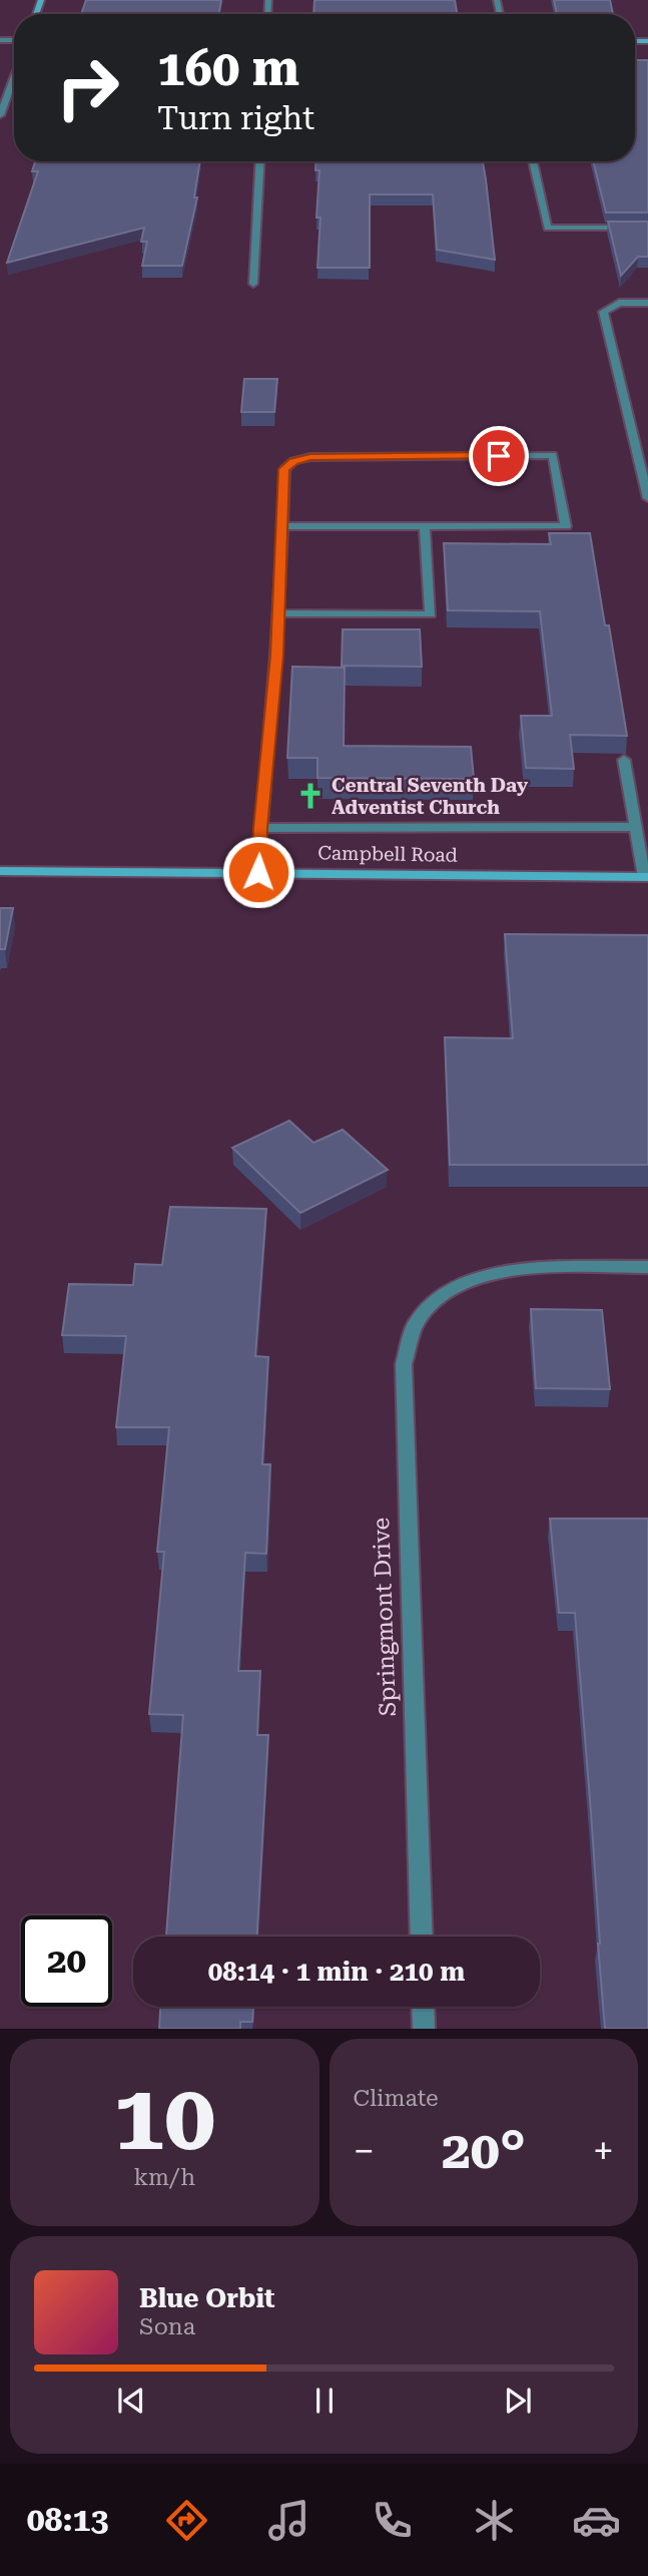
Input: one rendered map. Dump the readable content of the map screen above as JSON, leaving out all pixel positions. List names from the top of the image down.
{
  "streets": {
    "street": ["Campbell Road", "Springmont Drive"]
  },
  "places": {
    "church": ["Central Seventh Day Adventist Church"]
  },
  "page": {
    "turn": ["160 m", "Turn right"],
    "limit": "20",
    "trip": "08:14 · 1 min · 210 m",
    "tile": [
      ["10", "km/h"],
      "Climate"
    ],
    "heat": ["−", "20°", "+"],
    "song": ["Blue Orbit", "Sona"],
    "tabs": "08:13"
  }
}
